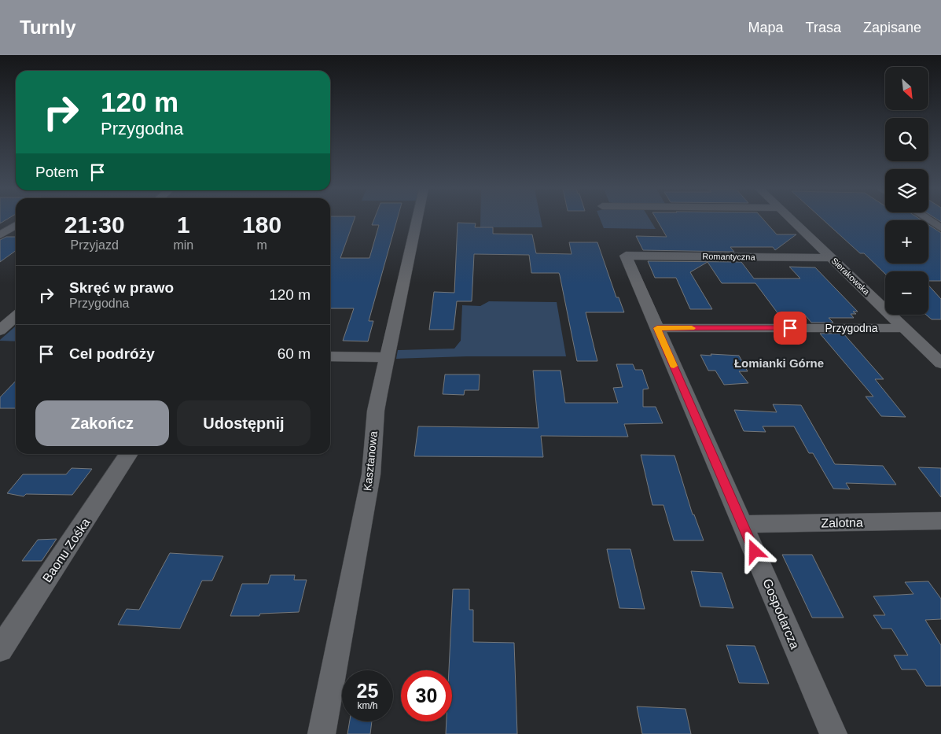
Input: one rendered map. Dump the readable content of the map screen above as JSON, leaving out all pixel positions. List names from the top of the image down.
{
  "streets": {
    "street": [
      "Romantyczna",
      "Sierakowska",
      "Przygodna",
      "Kasztanowa",
      "Zalotna",
      "Baonu Zośka",
      "Gospodarcza"
    ]
  },
  "crossings": [
    ["Romantyczna", "Sierakowska"],
    ["Romantyczna", "Gospodarcza"],
    ["Sierakowska", "Przygodna"],
    ["Przygodna", "Gospodarcza"],
    ["Zalotna", "Gospodarcza"]
  ],
  "districts": ["Łomianki Górne"],
  "north": "bottom right",
  "page": {
    "header": "Turnly",
    "nav": ["Mapa", "Trasa", "Zapisane"],
    "map_buttons": ["+", "−"],
    "turn": ["120 m", "Przygodna"],
    "then": "Potem",
    "eta": [
      "21:30",
      "Przyjazd",
      "1",
      "min",
      "180",
      "m"
    ],
    "list": [
      {
        "name": "Skręć w prawo",
        "note": "Przygodna",
        "value": "120 m"
      },
      {
        "name": "Cel podróży",
        "value": "60 m"
      }
    ],
    "buttons": ["Zakończ", "Udostępnij"],
    "speed": "25 km/h",
    "limit": "30"
  }
}
